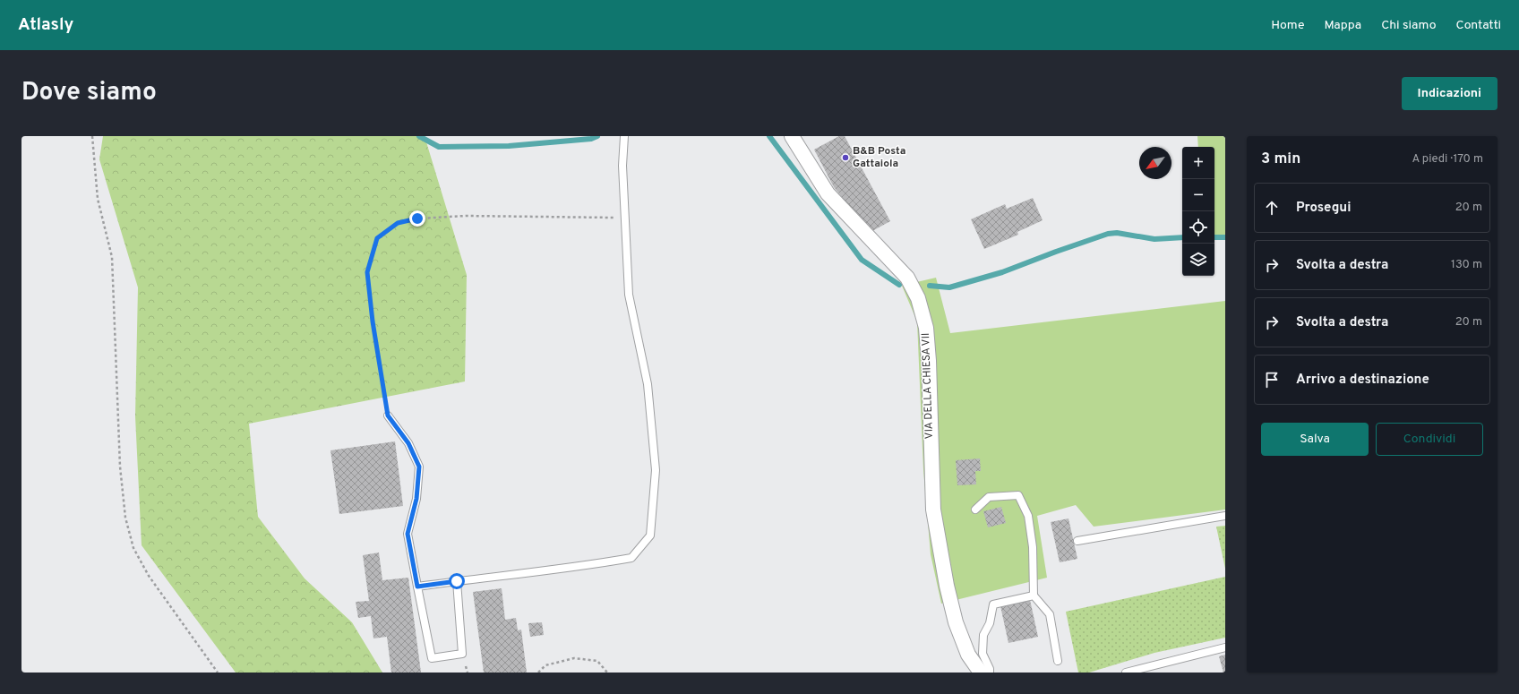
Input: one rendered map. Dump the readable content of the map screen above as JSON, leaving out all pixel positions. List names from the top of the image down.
{
  "streets": {
    "street": ["VIA DELLA CHIESA VII"]
  },
  "places": ["B&B Posta Gattaiola"],
  "north": "bottom left",
  "page": {
    "header": "Atlasly",
    "nav": [
      "Home",
      "Mappa",
      "Chi siamo",
      "Contatti"
    ],
    "title": "Dove siamo",
    "buttons": [
      "Indicazioni",
      ["Salva", "Condividi"]
    ],
    "heading": ["3 min", "A piedi · 170 m"],
    "map_buttons": ["+", "−"],
    "list": [
      ["Prosegui", "20 m"],
      ["Svolta a destra", "130 m"],
      ["Svolta a destra", "20 m"],
      "Arrivo a destinazione"
    ]
  }
}
